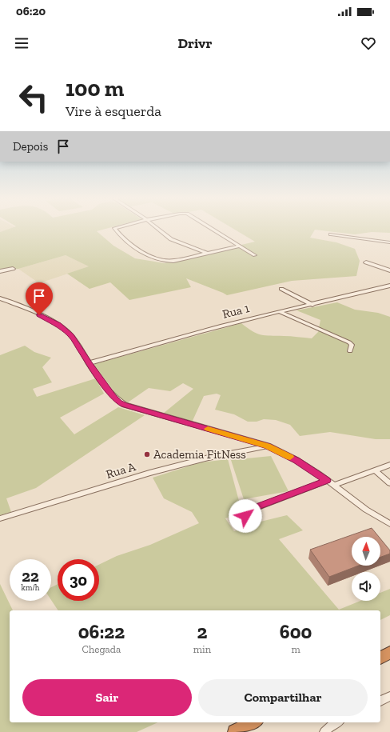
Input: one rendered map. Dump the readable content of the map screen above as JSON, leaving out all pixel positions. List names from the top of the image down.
{
  "streets": {
    "street": ["Rua 1", "Rua A"]
  },
  "places": ["Academia FitNess"],
  "north": "top",
  "page": {
    "status": "06:20",
    "header": "Drivr",
    "turn": ["100 m", "Vire à esquerda"],
    "then": "Depois",
    "speed": "22 km/h",
    "limit": "30",
    "eta": [
      "06:22",
      "Chegada",
      "2",
      "min",
      "600",
      "m"
    ],
    "buttons": ["Sair", "Compartilhar"]
  }
}
